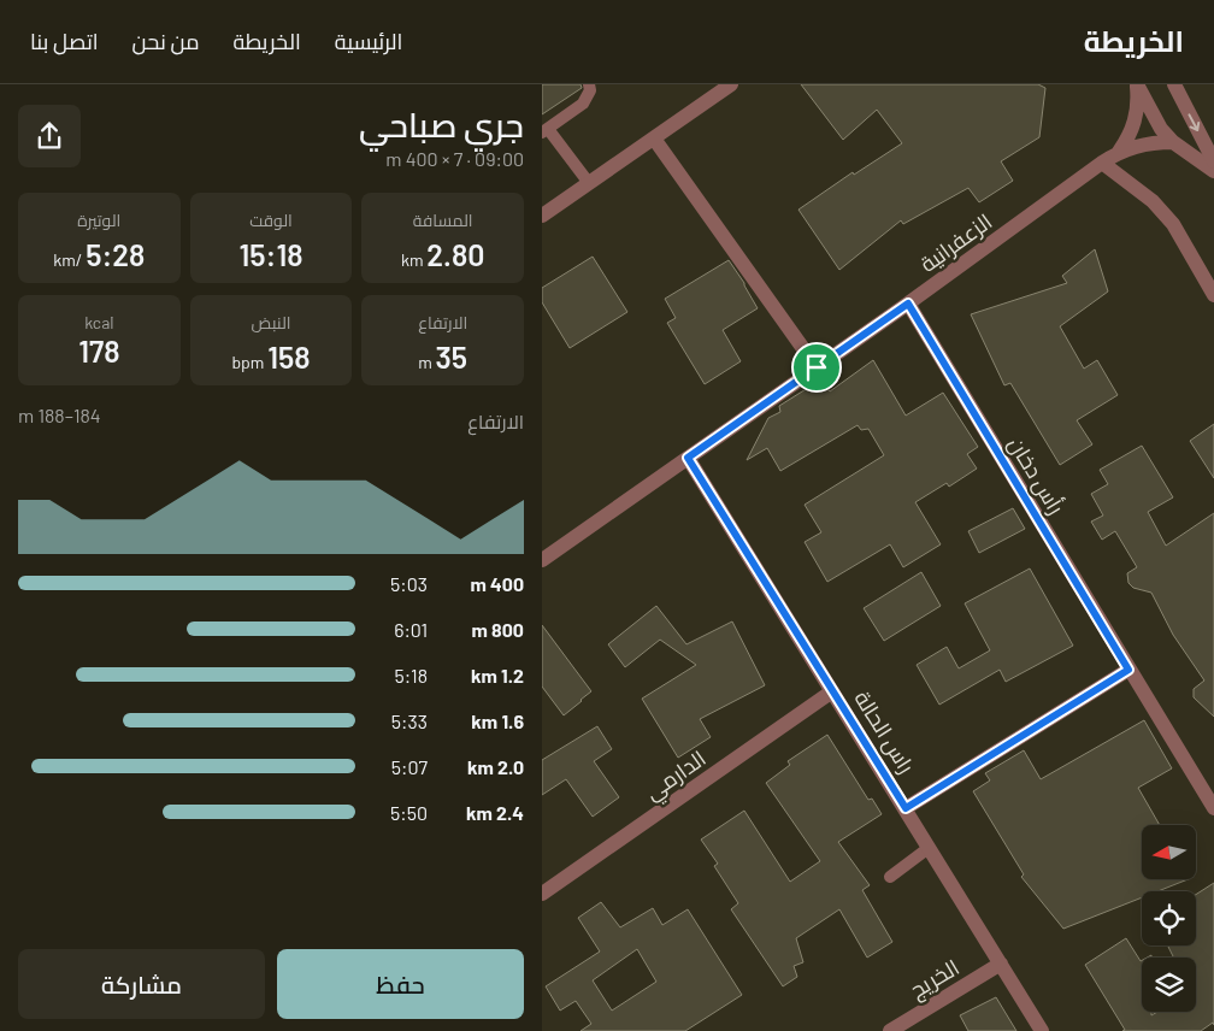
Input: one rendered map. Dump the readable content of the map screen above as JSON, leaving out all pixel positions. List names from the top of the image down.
{
  "streets": {
    "street": [
      "الزعفرانية",
      "رأس دخان",
      "راس الحالة",
      "الدارمي",
      "الخريج"
    ]
  },
  "crossings": [
    ["الزعفرانية", "رأس دخان"],
    ["الزعفرانية", "راس الحالة"],
    ["راس الحالة", "الدارمي"],
    ["راس الحالة", "الخريج"]
  ],
  "north": "left",
  "page": {
    "header": "الخريطة",
    "nav": [
      "الرئيسية",
      "الخريطة",
      "من نحن",
      "اتصل بنا"
    ],
    "heading": ["جري صباحي", "09:00 · 7 × 400 m"],
    "stats": [
      ["المسافة", "2.80 km"],
      ["الوقت", "15:18"],
      ["الوتيرة", "5:28 /km"],
      ["الارتفاع", "35 m"],
      ["النبض", "158 bpm"],
      ["kcal", "178"]
    ],
    "chart": ["الارتفاع", "184–188 m"],
    "list": [
      {
        "name": "400 m",
        "note": "5:03"
      },
      {
        "name": "800 m",
        "note": "6:01"
      },
      {
        "name": "1.2 km",
        "note": "5:18"
      },
      {
        "name": "1.6 km",
        "note": "5:33"
      },
      {
        "name": "2.0 km",
        "note": "5:07"
      },
      {
        "name": "2.4 km",
        "note": "5:50"
      }
    ],
    "buttons": ["حفظ", "مشاركة"]
  }
}
